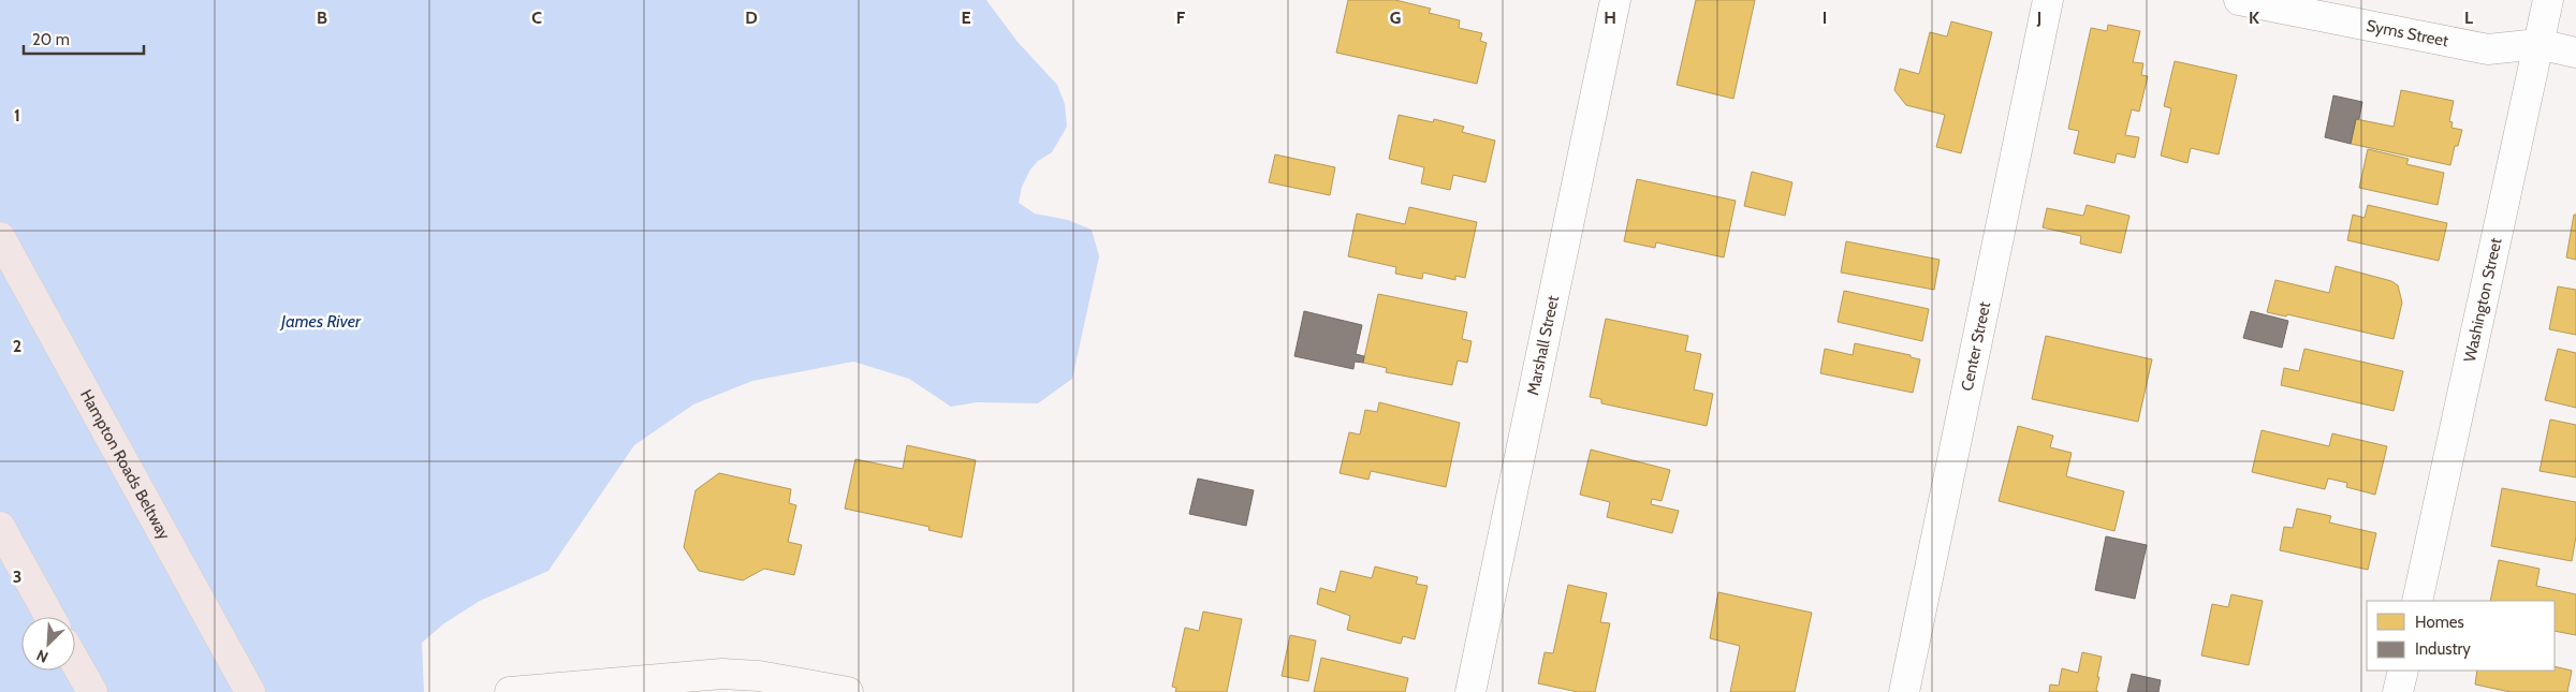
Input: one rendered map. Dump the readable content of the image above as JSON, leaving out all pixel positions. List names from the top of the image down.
{
  "streets": {
    "highway": ["Hampton Roads Beltway"],
    "street": [
      "Syms Street",
      "Washington Street",
      "Marshall Street",
      "Center Street"
    ]
  },
  "crossings": [
    ["Syms Street", "Washington Street"]
  ],
  "water": ["James River"],
  "legend": ["Homes", "Industry"],
  "scale_bar": "20 m",
  "north": "bottom left",
  "grid": {
    "columns": [
      "B",
      "C",
      "D",
      "E",
      "F",
      "G",
      "H",
      "I",
      "J",
      "K",
      "L"
    ],
    "rows": ["1", "2", "3"]
  }
}
